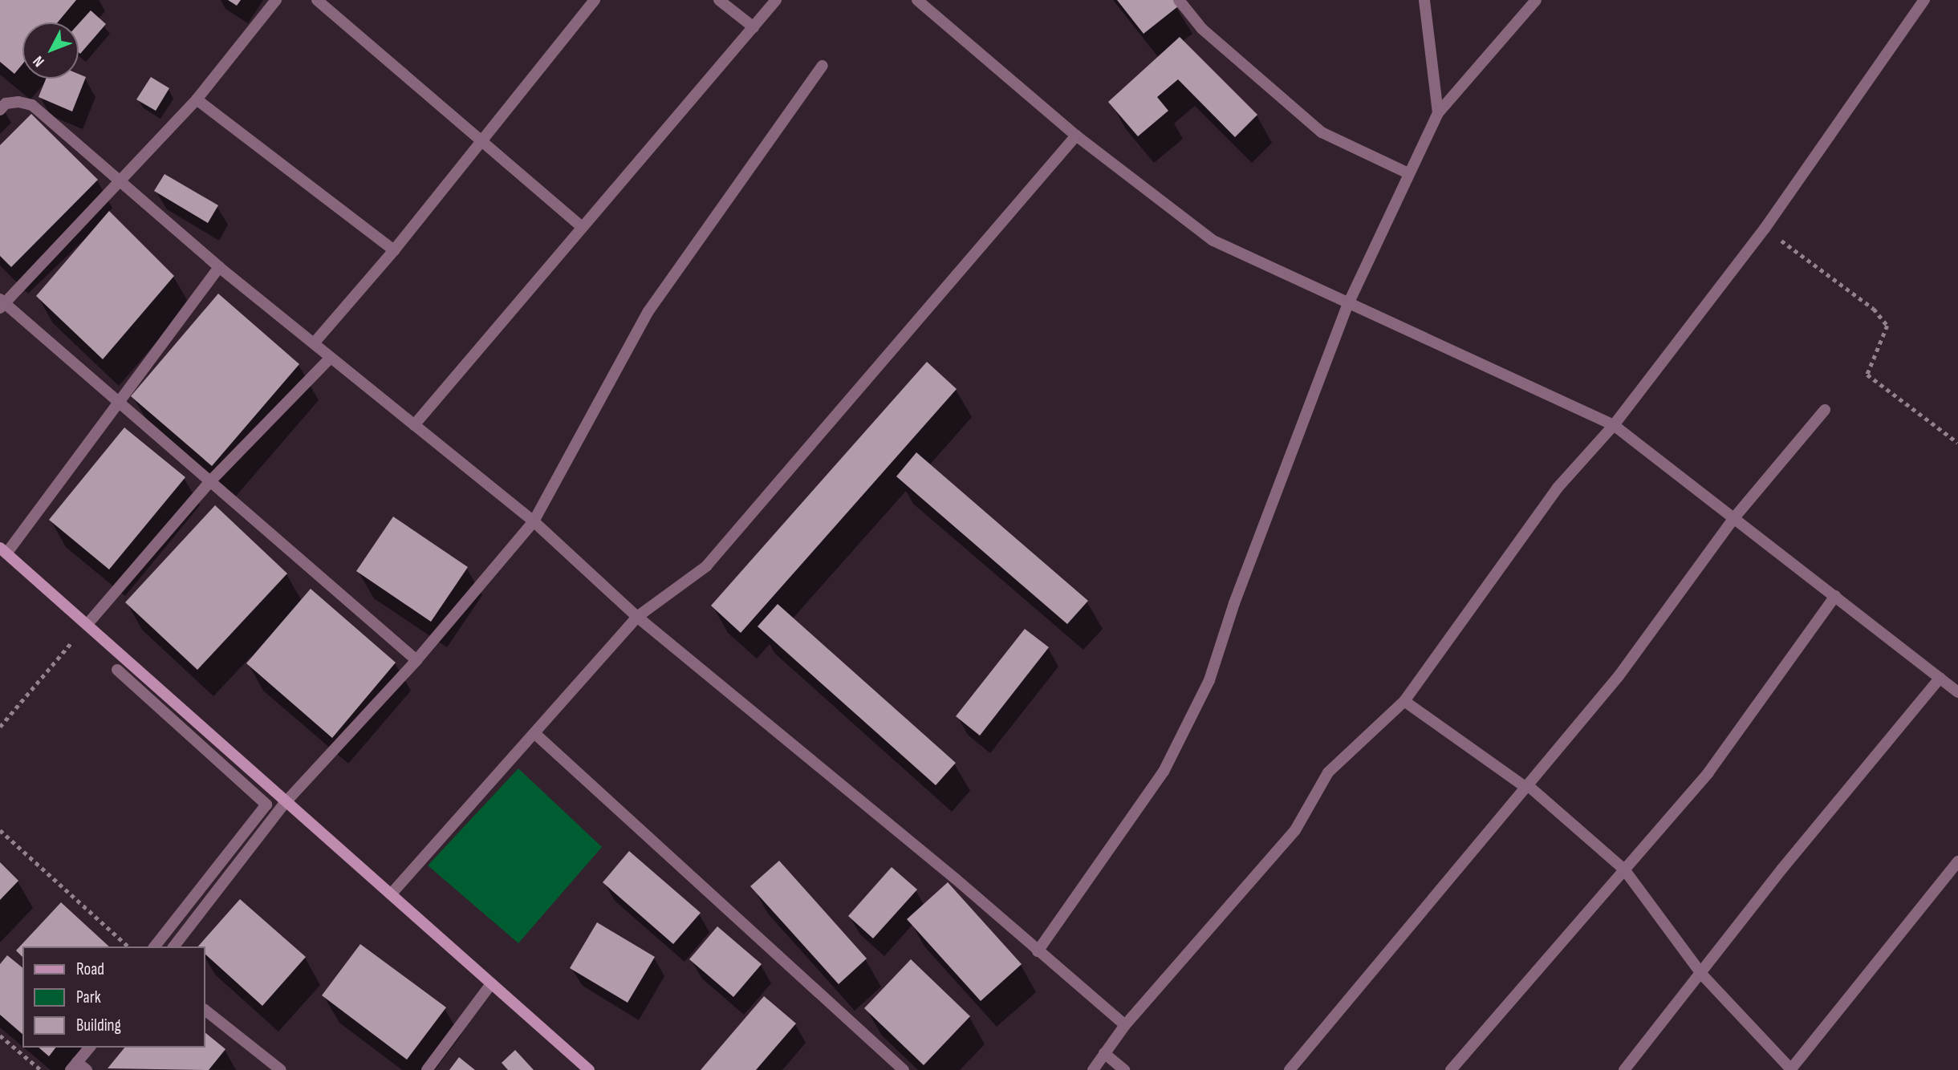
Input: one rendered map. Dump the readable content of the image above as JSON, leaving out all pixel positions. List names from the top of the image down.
{
  "legend": ["Road", "Park", "Building"],
  "north": "bottom left"
}
